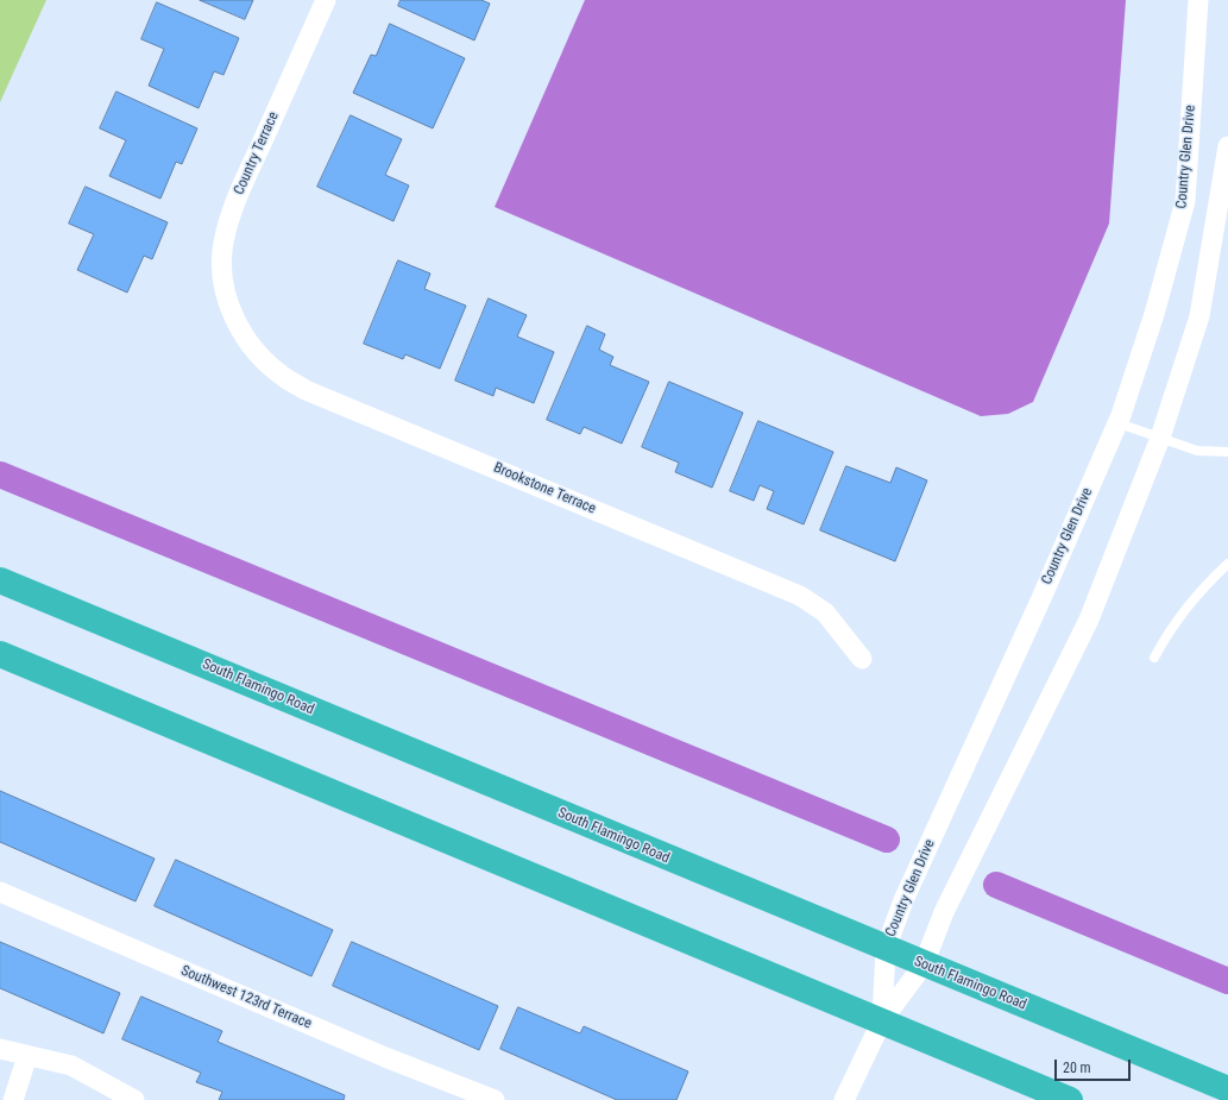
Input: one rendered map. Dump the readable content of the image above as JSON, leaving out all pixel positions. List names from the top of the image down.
{
  "streets": {
    "highway": ["South Flamingo Road"],
    "street": [
      "Country Terrace",
      "Country Glen Drive",
      "Brookstone Terrace",
      "Southwest 123rd Terrace"
    ]
  },
  "crossings": [
    ["Country Terrace", "Brookstone Terrace"],
    ["Country Glen Drive", "South Flamingo Road"]
  ],
  "scale_bar": "20 m"
}
